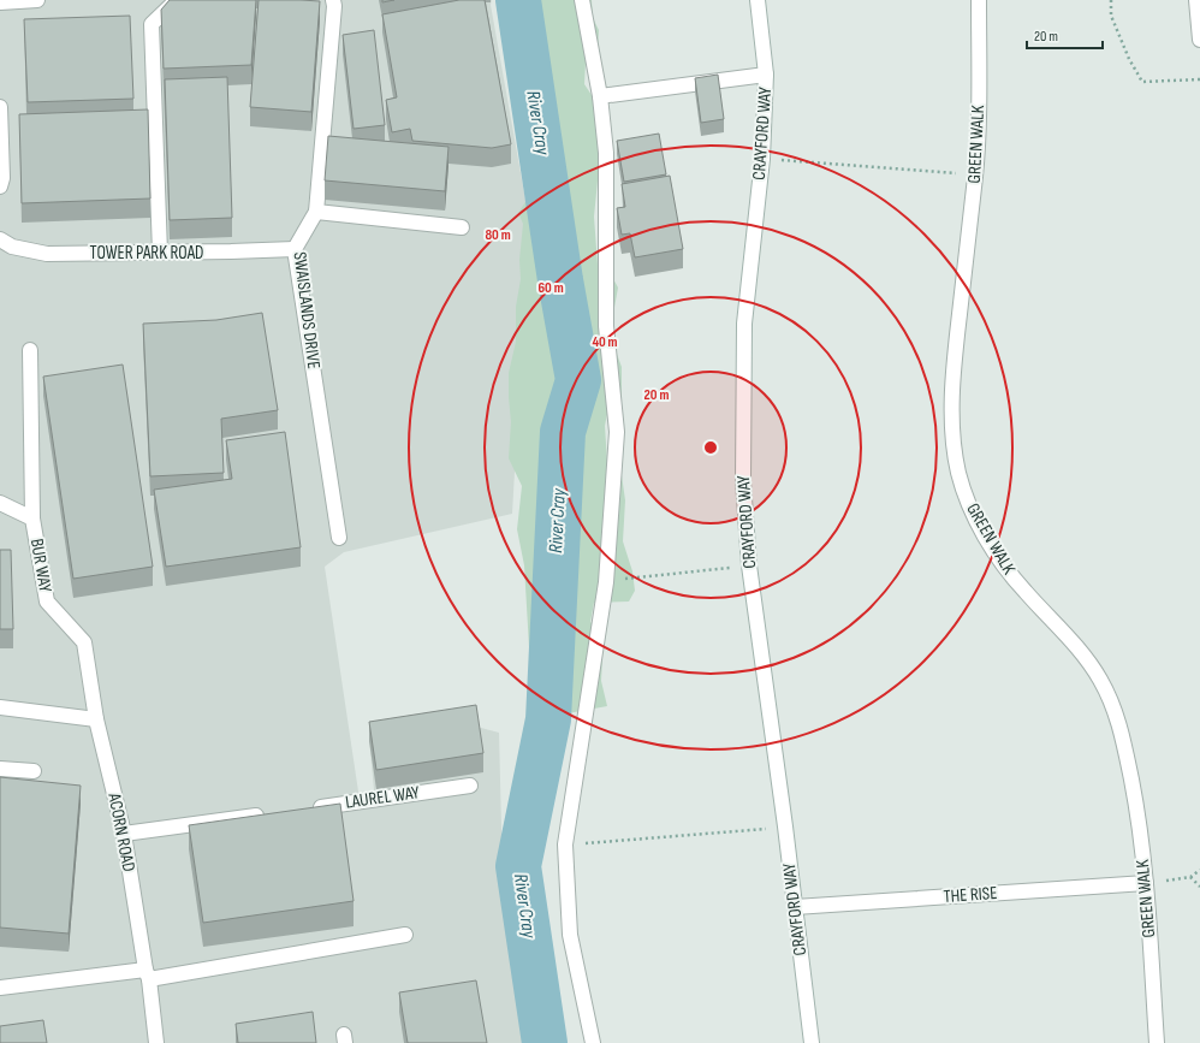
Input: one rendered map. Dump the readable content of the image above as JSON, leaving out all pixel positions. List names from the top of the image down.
{
  "streets": {
    "street": [
      "CRAYFORD WAY",
      "GREEN WALK",
      "TOWER PARK ROAD",
      "SWAISLANDS DRIVE",
      "BUR WAY",
      "LAUREL WAY",
      "ACORN ROAD",
      "THE RISE"
    ]
  },
  "crossings": [
    ["CRAYFORD WAY", "THE RISE"],
    ["GREEN WALK", "THE RISE"],
    ["TOWER PARK ROAD", "SWAISLANDS DRIVE"],
    ["BUR WAY", "ACORN ROAD"]
  ],
  "water": ["River Cray"],
  "scale_bar": "20 m",
  "rings": [
    "80 m",
    "60 m",
    "40 m",
    "20 m"
  ]
}
